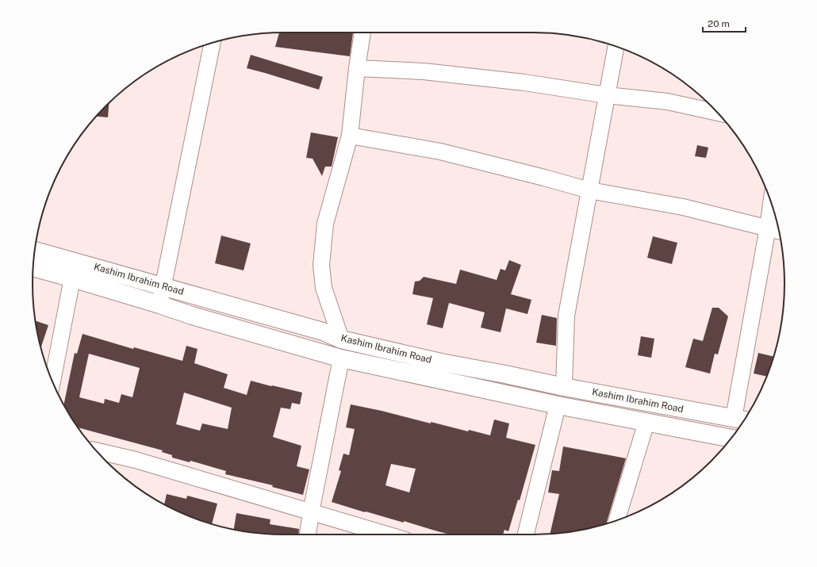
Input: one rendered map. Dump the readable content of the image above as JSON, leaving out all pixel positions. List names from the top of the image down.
{
  "streets": {
    "highway": ["Kashim Ibrahim Road"]
  },
  "scale_bar": "20 m"
}
